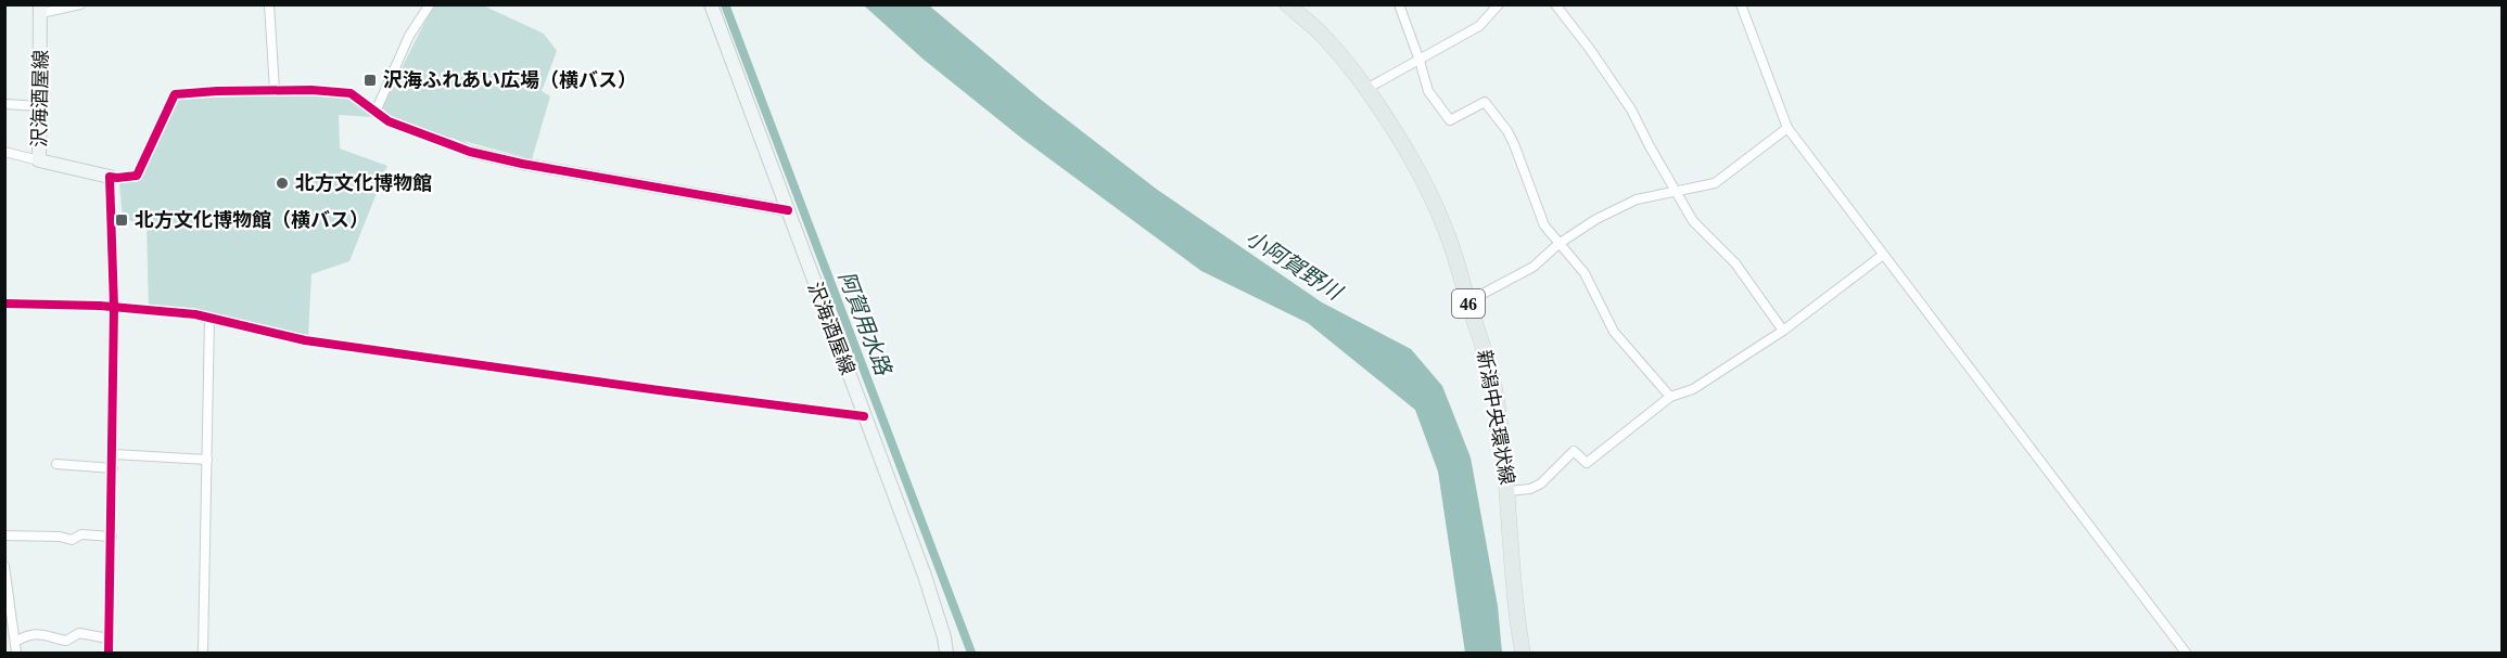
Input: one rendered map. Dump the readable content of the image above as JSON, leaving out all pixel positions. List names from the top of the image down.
{
  "streets": {
    "main road": ["沢海酒屋線", "46", "新潟中央環状線"]
  },
  "water": ["小阿賀野川", "阿賀用水路"],
  "places": {
    "transit": ["沢海ふれあい広場（横バス）", "北方文化博物館（横バス）"],
    "other": ["北方文化博物館"]
  }
}
